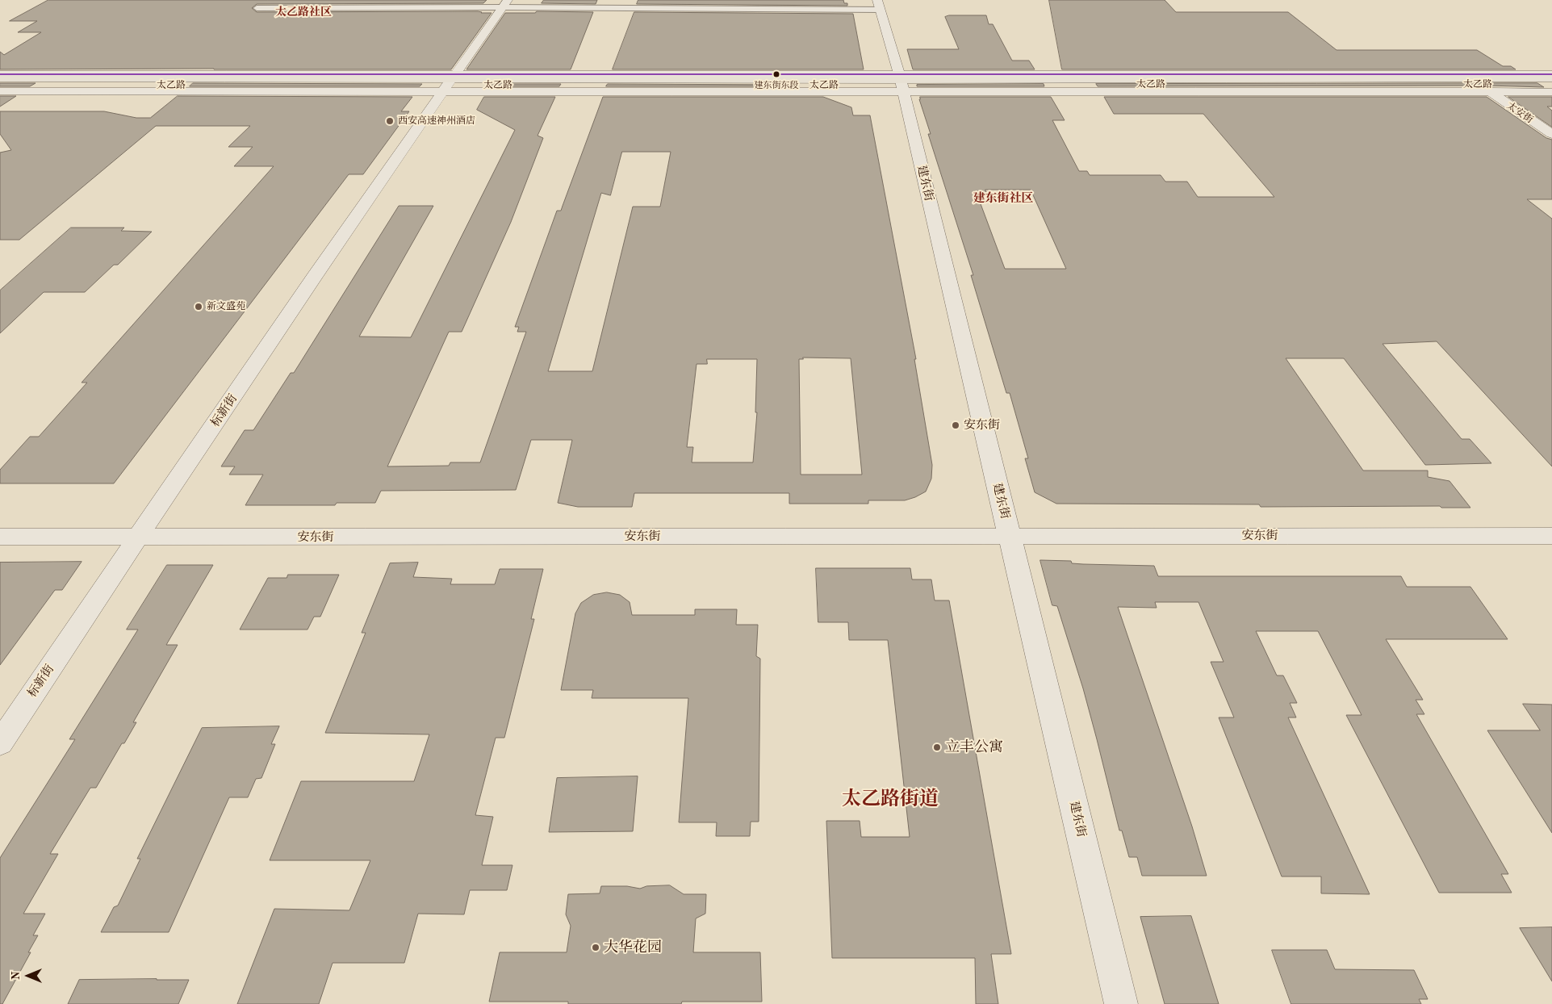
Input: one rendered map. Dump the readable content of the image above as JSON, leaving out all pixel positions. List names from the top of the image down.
{
  "streets": {
    "main road": [
      "太乙路",
      "太安街",
      "建东街",
      "标新街",
      "安东街"
    ]
  },
  "crossings": [
    ["太乙路", "太安街"],
    ["太乙路", "建东街"],
    ["太乙路", "标新街"],
    ["建东街", "安东街"],
    ["标新街", "安东街"]
  ],
  "districts": ["太乙路社区", "建东街社区", "太乙路街道"],
  "places": [
    "建东街东段",
    "西安高速神州酒店",
    "新文盛苑",
    "安东街",
    "立丰公寓",
    "大华花园"
  ],
  "north": "left"
}
